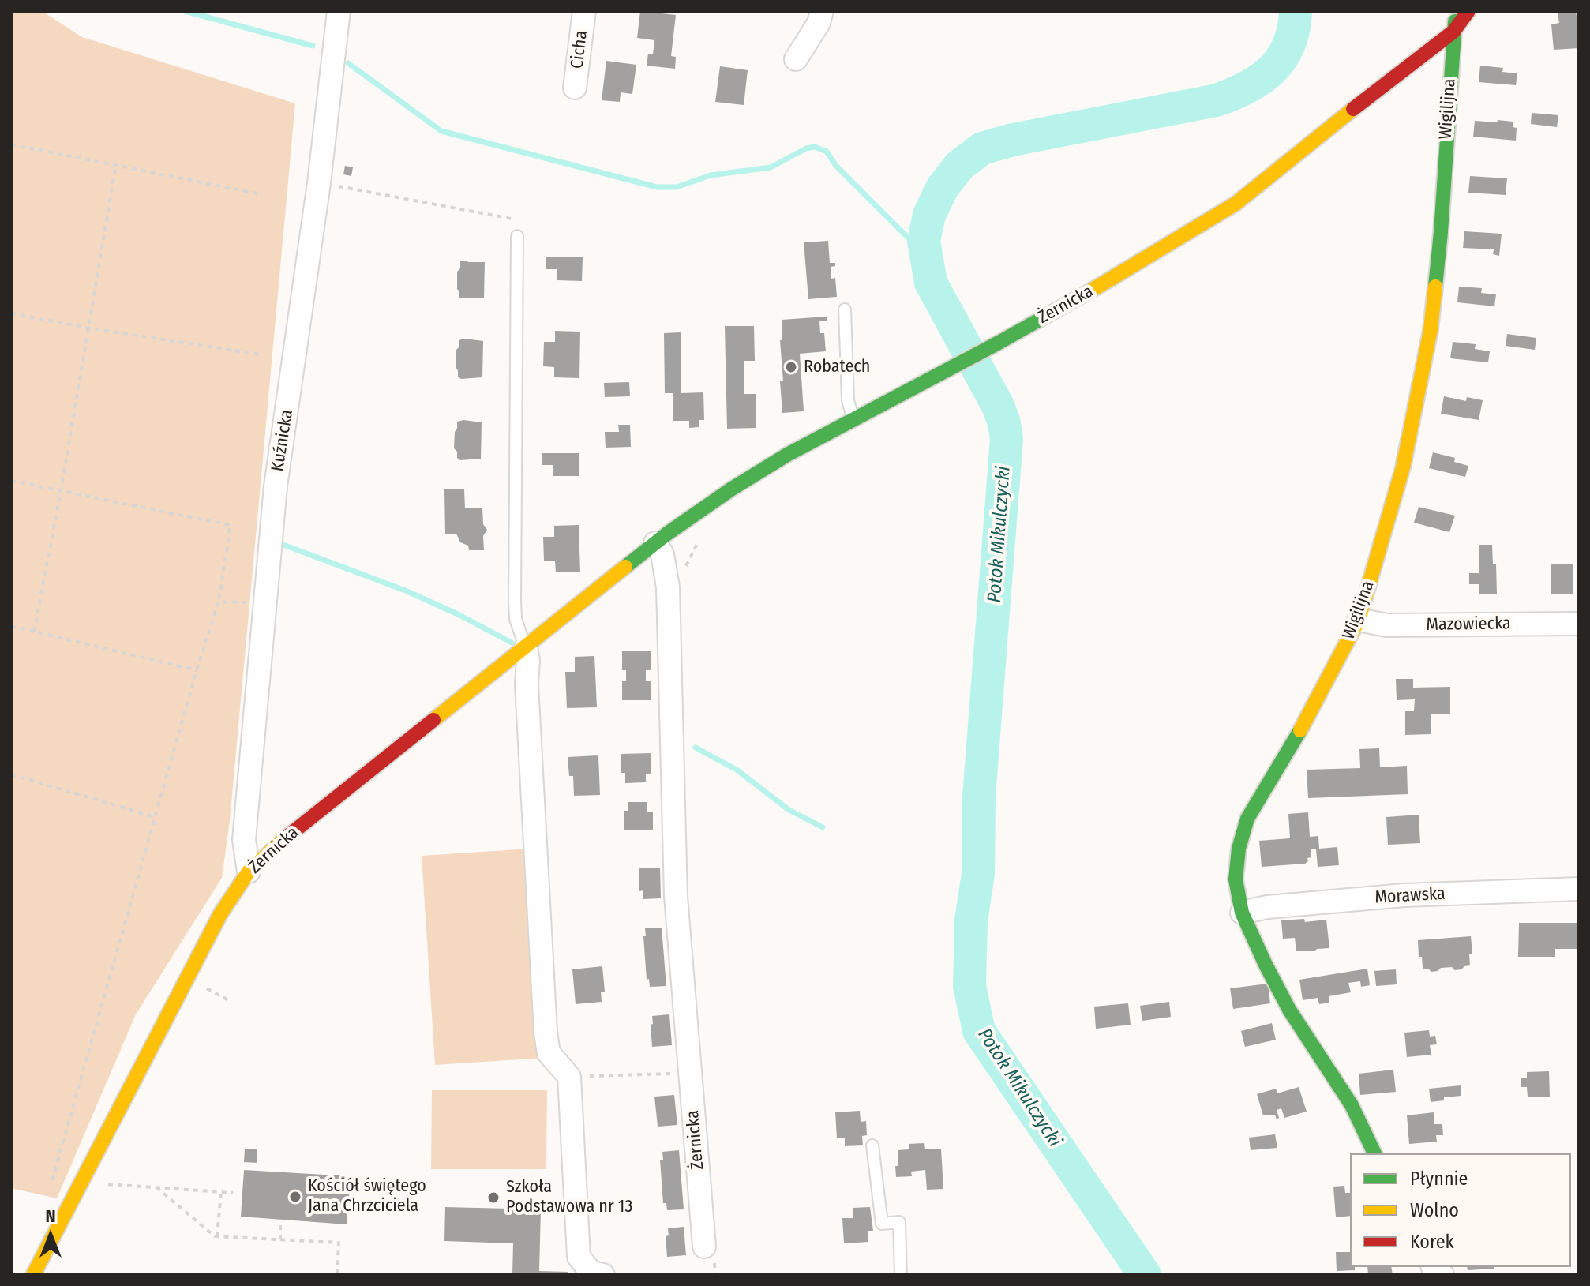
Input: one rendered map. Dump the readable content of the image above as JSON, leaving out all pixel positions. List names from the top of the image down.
{
  "streets": {
    "street": [
      "Cicha",
      "Wigilijna",
      "Żernicka",
      "Kuźnicka",
      "Mazowiecka",
      "Morawska"
    ]
  },
  "crossings": [
    ["Wigilijna", "Żernicka"],
    ["Wigilijna", "Mazowiecka"],
    ["Wigilijna", "Morawska"],
    ["Żernicka", "Kuźnicka"]
  ],
  "water": ["Potok Mikulczycki"],
  "places": ["Robatech", "Kościół świętego Jana Chrzciciela", "Szkoła Podstawowa nr 13"],
  "legend": ["Płynnie", "Wolno", "Korek"],
  "north": "top"
}
